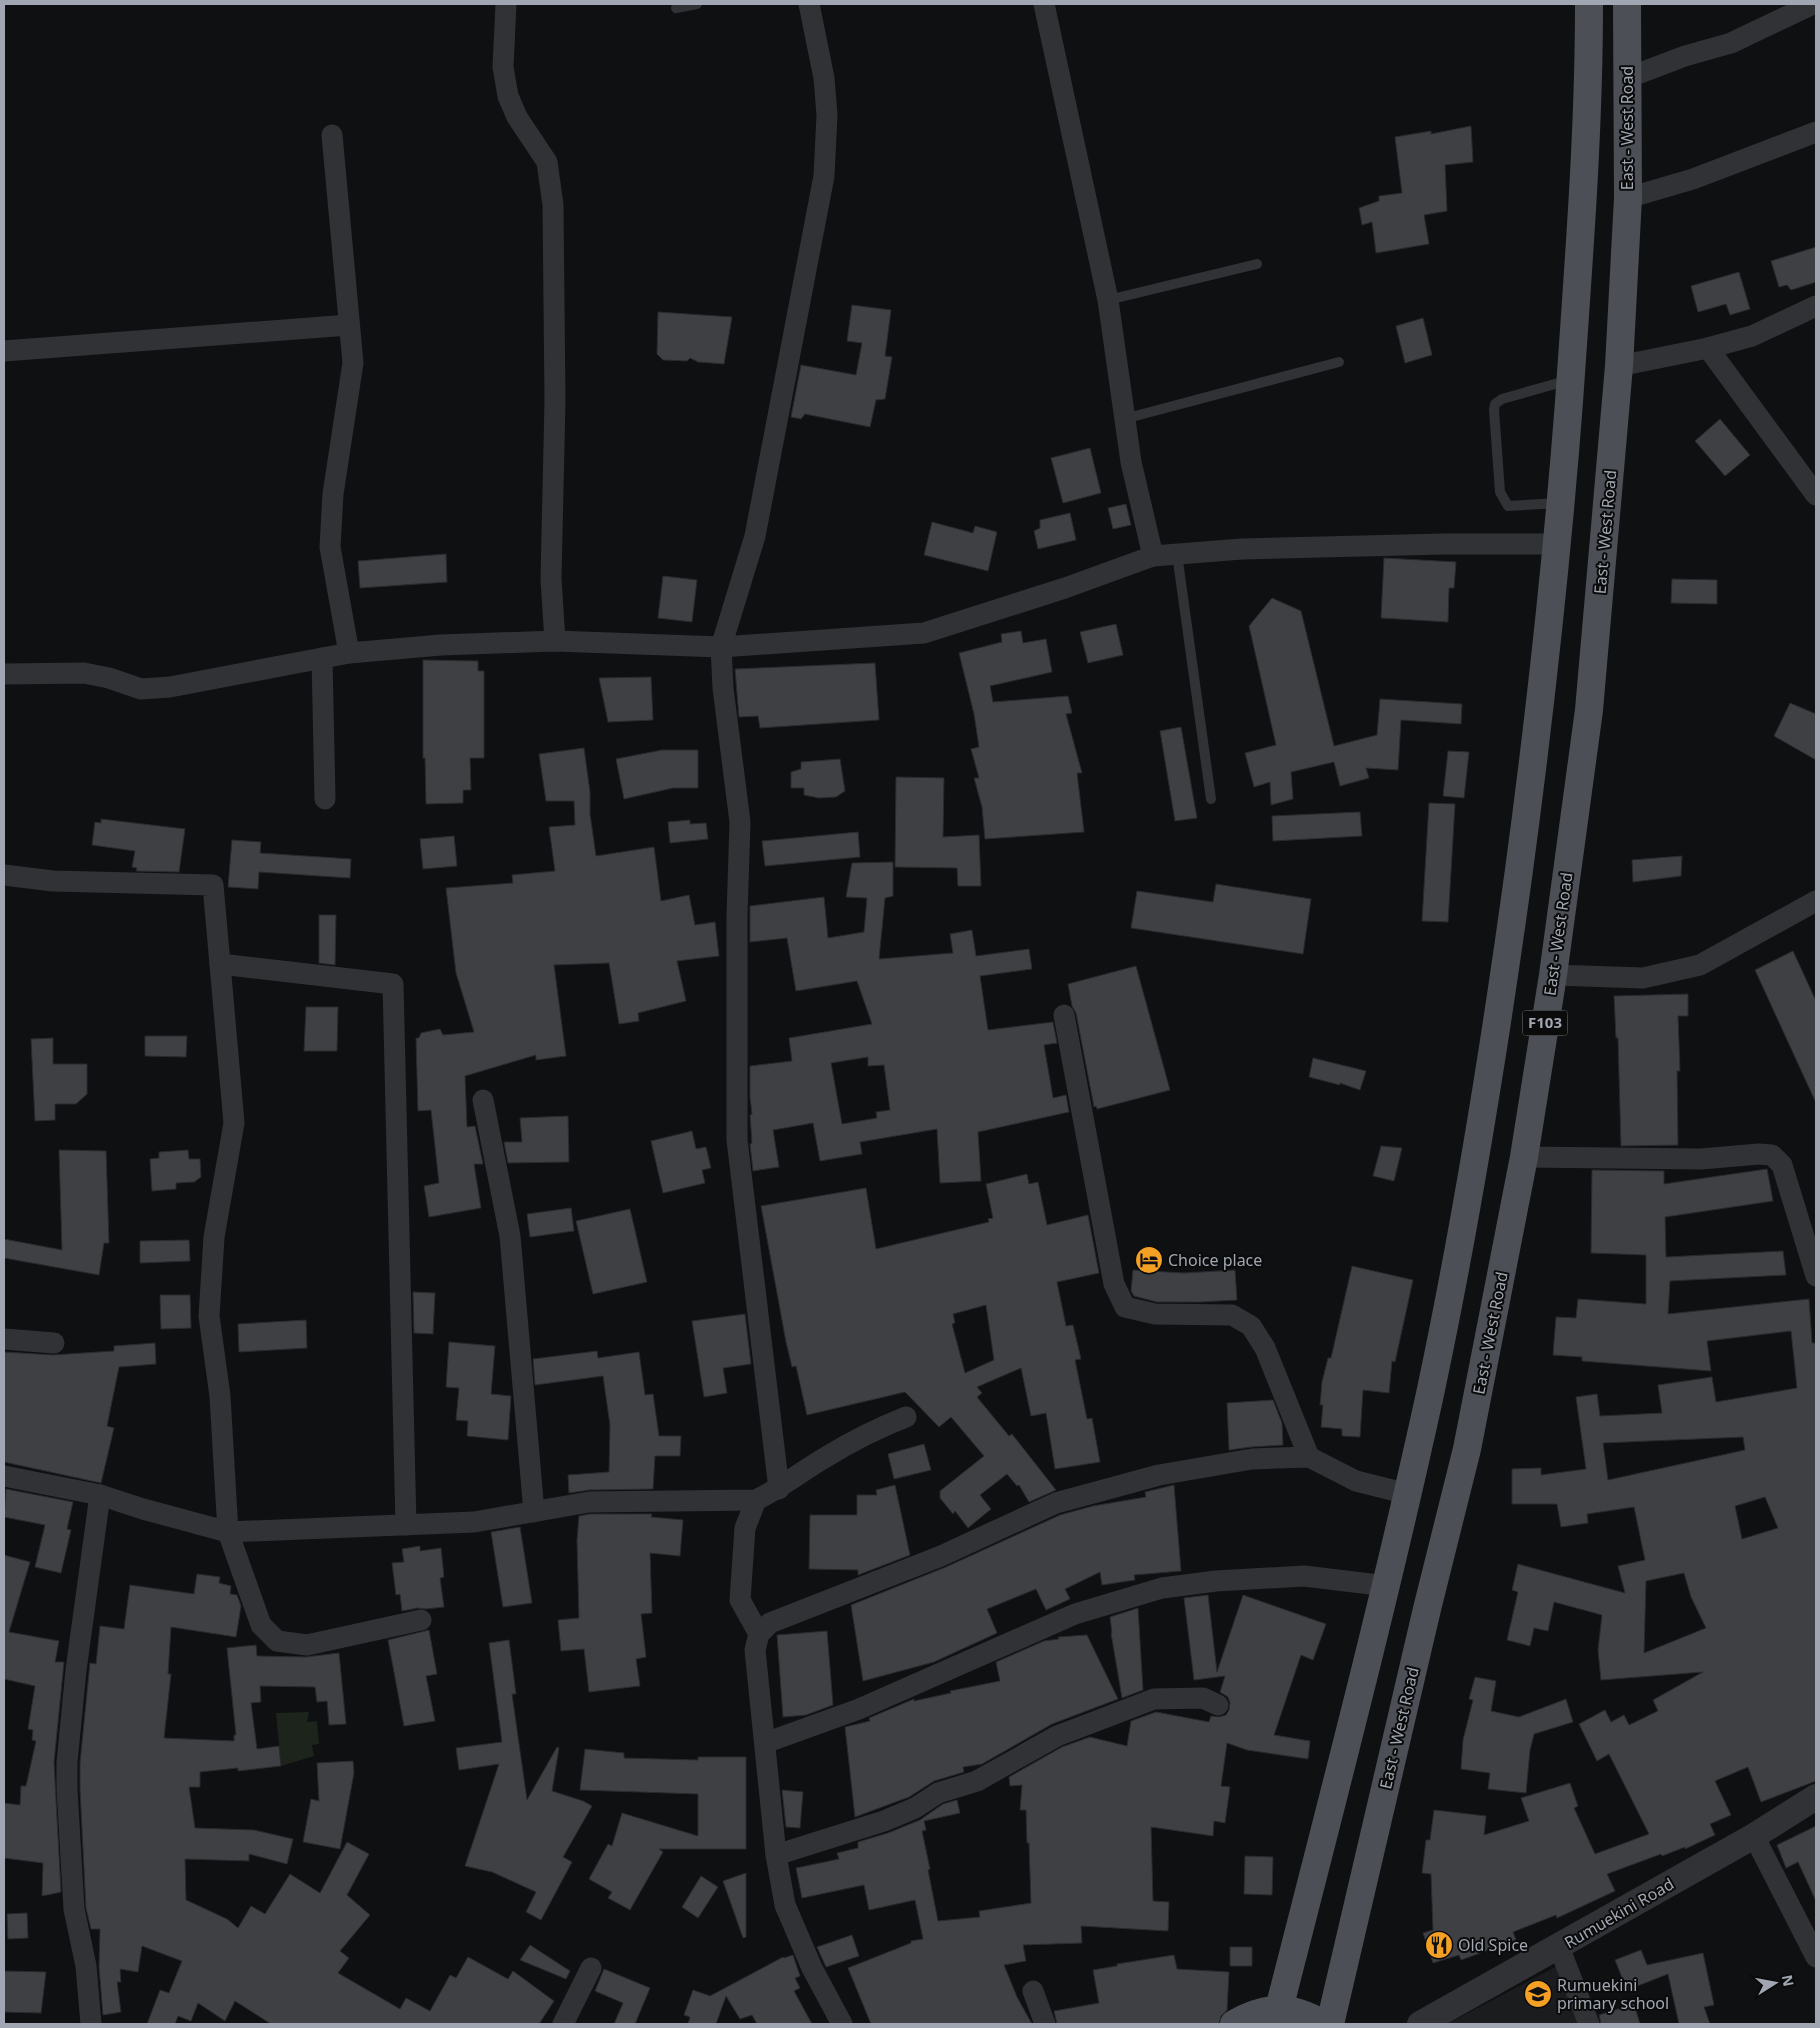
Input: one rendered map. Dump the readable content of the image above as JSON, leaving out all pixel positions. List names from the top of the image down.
{
  "streets": {
    "main road": ["East - West Road", "F103"],
    "street": ["Rumuekini Road"]
  },
  "places": {
    "hotel": ["Choice place"],
    "restaurant": ["Old Spice"],
    "school or university": ["Rumuekini primary school"]
  },
  "north": "right"
}
